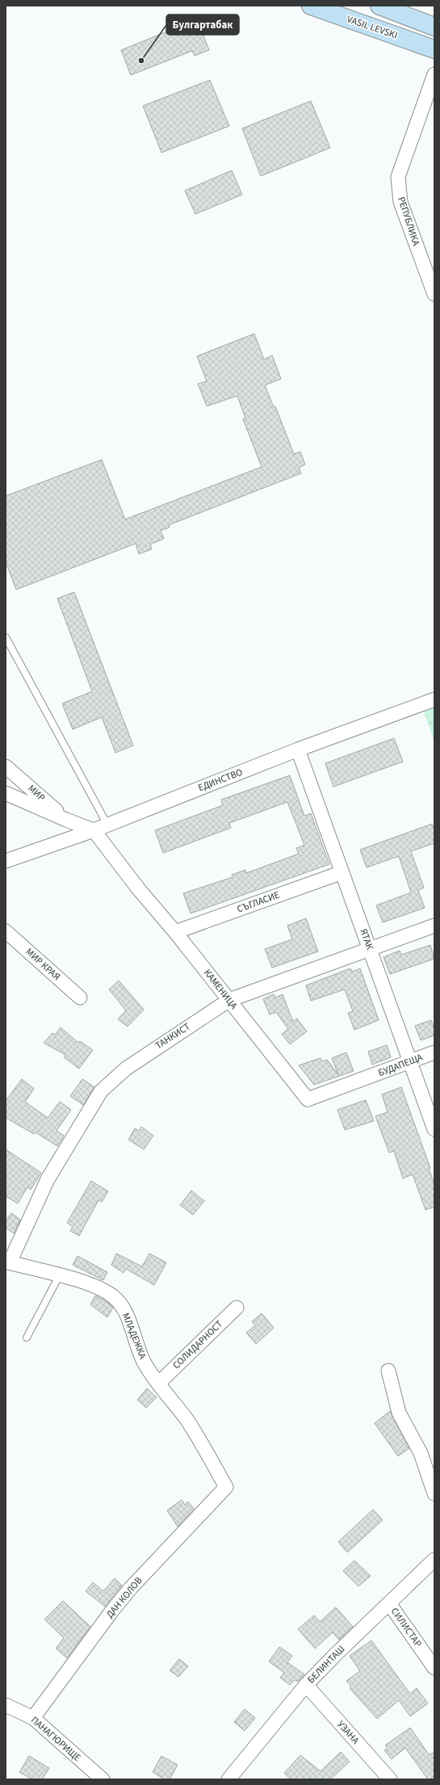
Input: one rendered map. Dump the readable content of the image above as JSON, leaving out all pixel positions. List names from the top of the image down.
{
  "streets": {
    "main road": ["VASIL LEVSKI"],
    "street": [
      "РЕПУБЛИКА",
      "ЕДИНСТВО",
      "МИР",
      "СЪГЛАСИЕ",
      "ЯТАК",
      "МИР КРАЯ",
      "КАМЕНИЦА",
      "ТАНКИСТ",
      "БУДАПЕЩА",
      "МЛАДЕЖКА",
      "СОЛИДАРНОСТ",
      "ДАН КОЛОВ",
      "СИЛИСТАР",
      "БЕЛИНТАШ",
      "УЗАНА",
      "ПАНАГЮРИЩЕ"
    ]
  },
  "crossings": [
    ["ЕДИНСТВО", "МИР"],
    ["ЕДИНСТВО", "ЯТАК"],
    ["ЕДИНСТВО", "КАМЕНИЦА"],
    ["МИР", "КАМЕНИЦА"],
    ["СЪГЛАСИЕ", "ЯТАК"],
    ["СЪГЛАСИЕ", "КАМЕНИЦА"],
    ["ЯТАК", "ТАНКИСТ"],
    ["ЯТАК", "БУДАПЕЩА"],
    ["КАМЕНИЦА", "ТАНКИСТ"],
    ["КАМЕНИЦА", "БУДАПЕЩА"],
    ["ТАНКИСТ", "МЛАДЕЖКА"],
    ["МЛАДЕЖКА", "СОЛИДАРНОСТ"],
    ["МЛАДЕЖКА", "ДАН КОЛОВ"],
    ["ДАН КОЛОВ", "ПАНАГЮРИЩЕ"],
    ["СИЛИСТАР", "БЕЛИНТАШ"],
    ["БЕЛИНТАШ", "УЗАНА"]
  ],
  "places": ["Булгартабак"]
}
